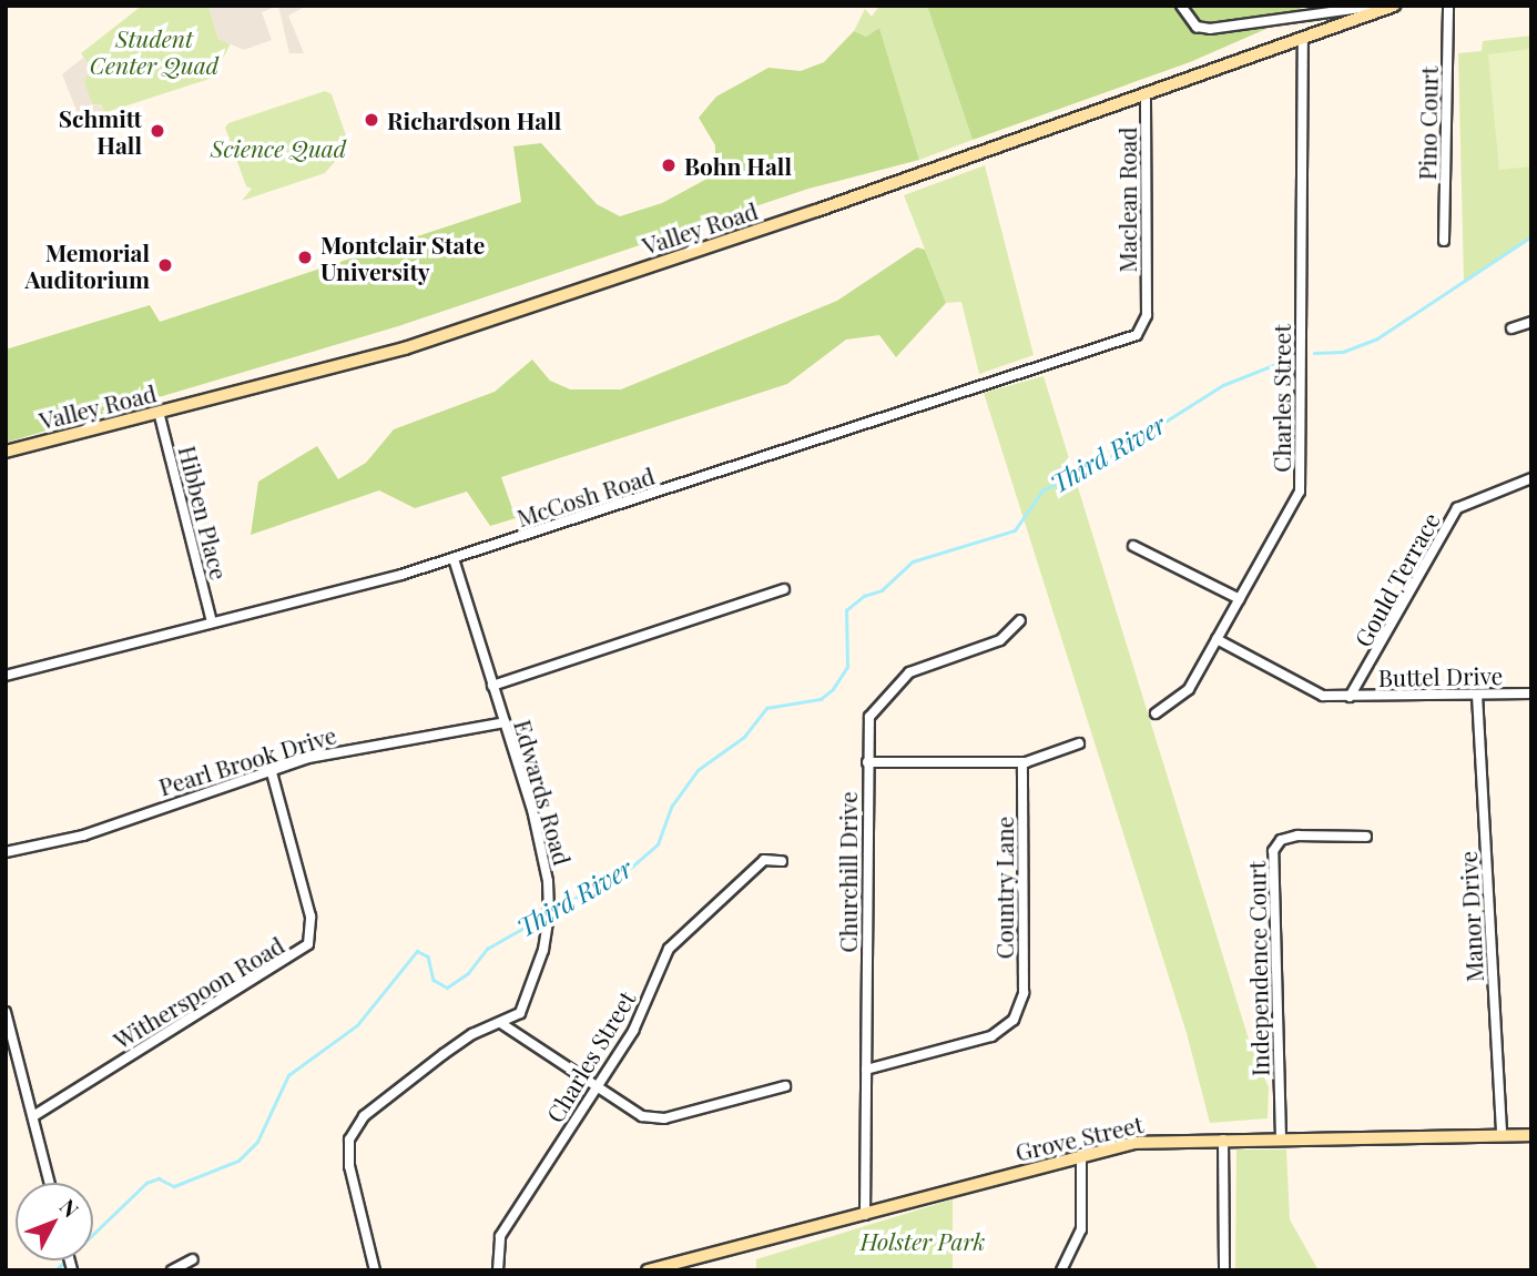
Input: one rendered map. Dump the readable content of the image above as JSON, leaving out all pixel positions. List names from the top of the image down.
{
  "streets": {
    "main road": ["Valley Road", "Grove Street"],
    "street": [
      "Pino Court",
      "Maclean Road",
      "Charles Street",
      "McCosh Road",
      "Hibben Place",
      "Gould Terrace",
      "Buttel Drive",
      "Pearl Brook Drive",
      "Edwards Road",
      "Churchill Drive",
      "Country Lane",
      "Manor Drive",
      "Independence Court",
      "Witherspoon Road"
    ]
  },
  "crossings": [
    ["Maclean Road", "Valley Road"],
    ["Maclean Road", "McCosh Road"],
    ["Valley Road", "Charles Street"],
    ["Valley Road", "Hibben Place"],
    ["Charles Street", "Buttel Drive"],
    ["McCosh Road", "Hibben Place"],
    ["McCosh Road", "Edwards Road"],
    ["Gould Terrace", "Buttel Drive"],
    ["Buttel Drive", "Manor Drive"],
    ["Pearl Brook Drive", "Edwards Road"],
    ["Pearl Brook Drive", "Witherspoon Road"],
    ["Churchill Drive", "Country Lane"],
    ["Churchill Drive", "Grove Street"],
    ["Manor Drive", "Grove Street"],
    ["Independence Court", "Grove Street"]
  ],
  "water": ["Third River"],
  "parks": ["Student Center Quad", "Science Quad", "Holster Park"],
  "places": [
    "Richardson Hall",
    "Schmitt Hall",
    "Bohn Hall",
    "Montclair State University",
    "Memorial Auditorium"
  ],
  "north": "top right"
}
